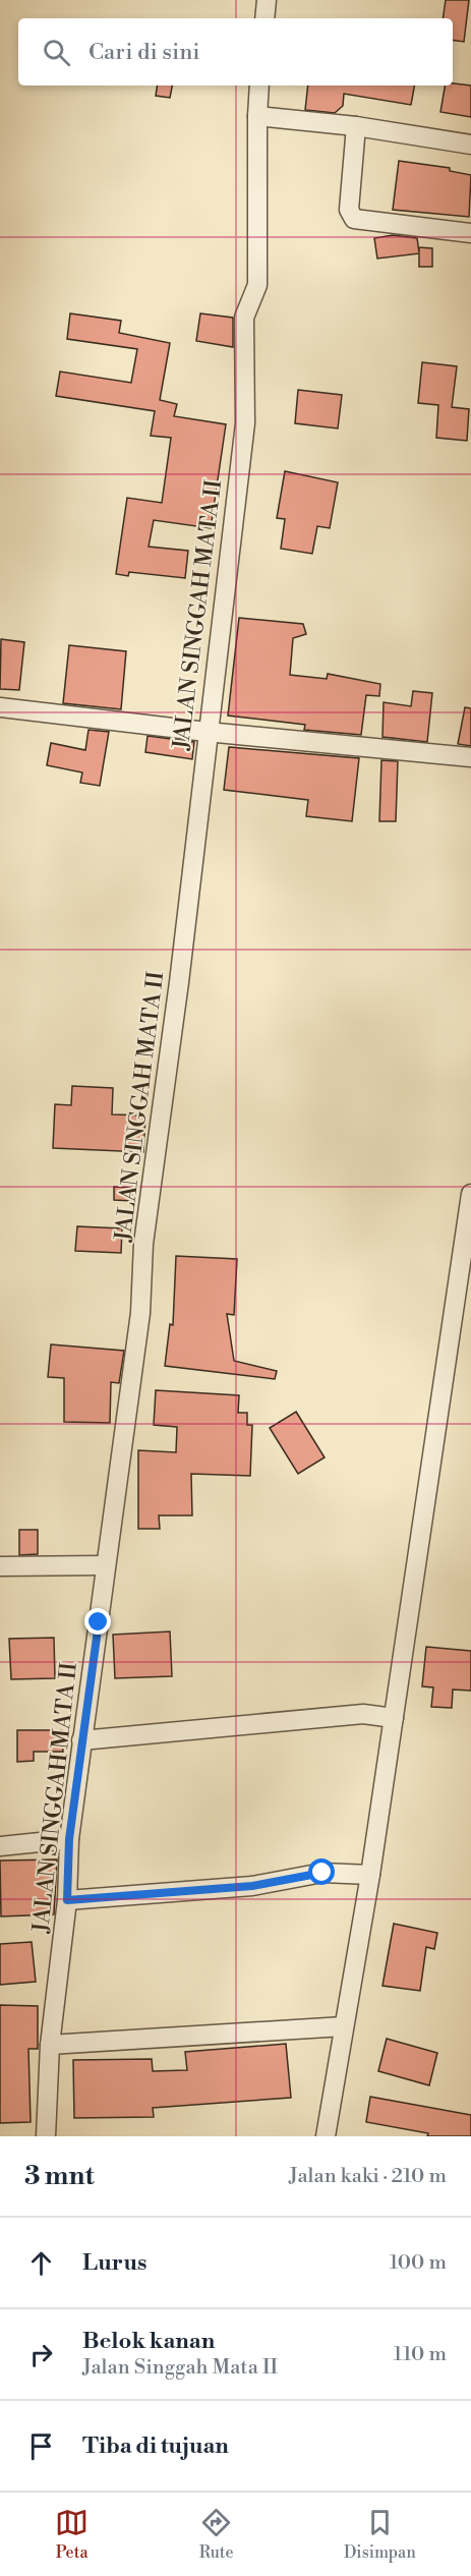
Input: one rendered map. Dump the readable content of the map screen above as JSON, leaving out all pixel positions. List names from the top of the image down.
{
  "streets": {
    "street": ["JALAN SINGGAH MATA II"]
  },
  "page": {
    "search": "Cari di sini",
    "heading": ["3 mnt", "Jalan kaki · 210 m"],
    "list": [
      ["Lurus", "100 m"],
      ["Belok kanan", "Jalan Singgah Mata II", "110 m"],
      "Tiba di tujuan"
    ],
    "nav": ["Peta", "Rute", "Disimpan"]
  }
}
